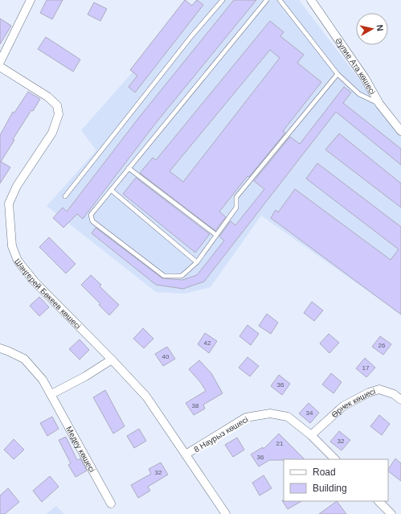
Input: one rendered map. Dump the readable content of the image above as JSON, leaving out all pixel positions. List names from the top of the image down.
{
  "streets": {
    "street": [
      "Әулие Ата көшесі",
      "Шәңгерей Бөкеев көшесі",
      "Өрнек көшесі",
      "8 Наурыз көшесі",
      "Медеу көшесі"
    ]
  },
  "crossings": [
    ["Шәңгерей Бөкеев көшесі", "8 Наурыз көшесі"],
    ["Өрнек көшесі", "8 Наурыз көшесі"]
  ],
  "house_numbers": [
    "42",
    "26",
    "40",
    "17",
    "36",
    "38",
    "34",
    "32",
    "21",
    "36",
    "32"
  ],
  "legend": ["Road", "Building"],
  "north": "right"
}
